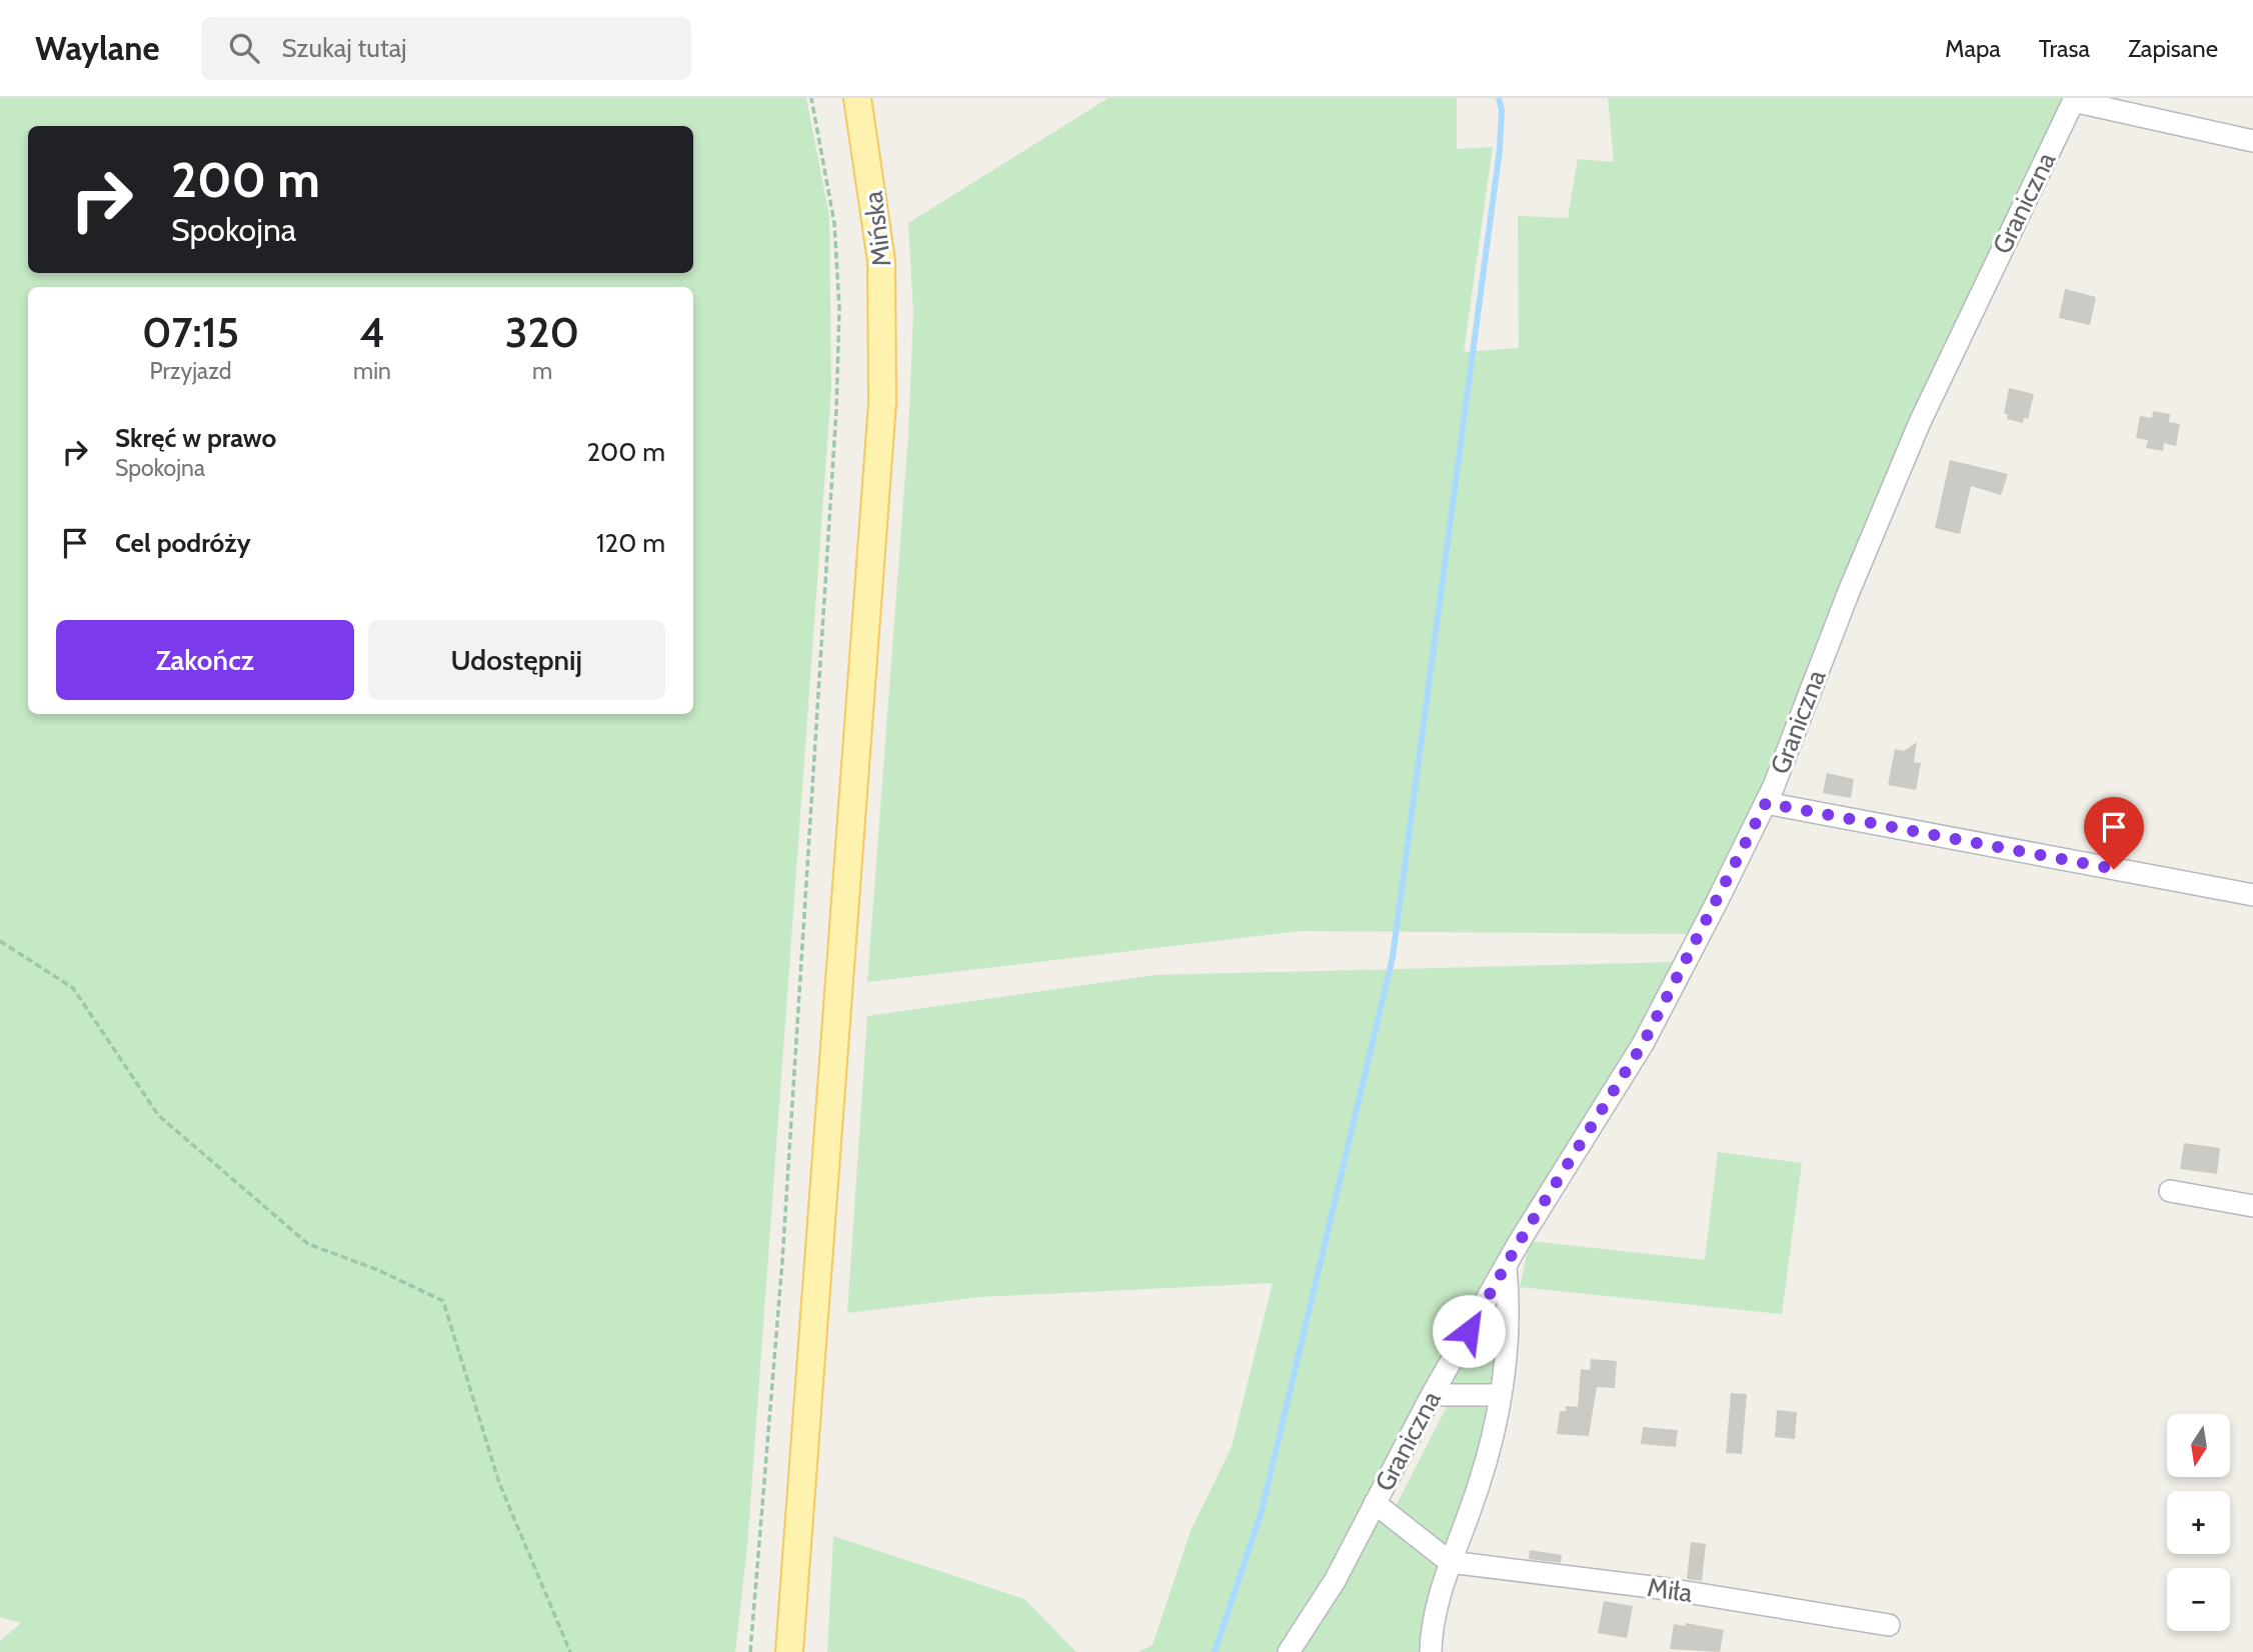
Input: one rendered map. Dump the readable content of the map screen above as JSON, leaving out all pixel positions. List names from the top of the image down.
{
  "streets": {
    "main road": ["Mińska"],
    "street": ["Graniczna", "Miła"]
  },
  "north": "bottom",
  "page": {
    "header": "Waylane",
    "search": "Szukaj tutaj",
    "nav": ["Mapa", "Trasa", "Zapisane"],
    "turn": ["200 m", "Spokojna"],
    "eta": [
      "07:15",
      "Przyjazd",
      "4",
      "min",
      "320",
      "m"
    ],
    "list": [
      {
        "name": "Skręć w prawo",
        "note": "Spokojna",
        "value": "200 m"
      },
      {
        "name": "Cel podróży",
        "value": "120 m"
      }
    ],
    "buttons": ["Zakończ", "Udostępnij"],
    "map_buttons": ["+", "−"]
  }
}
